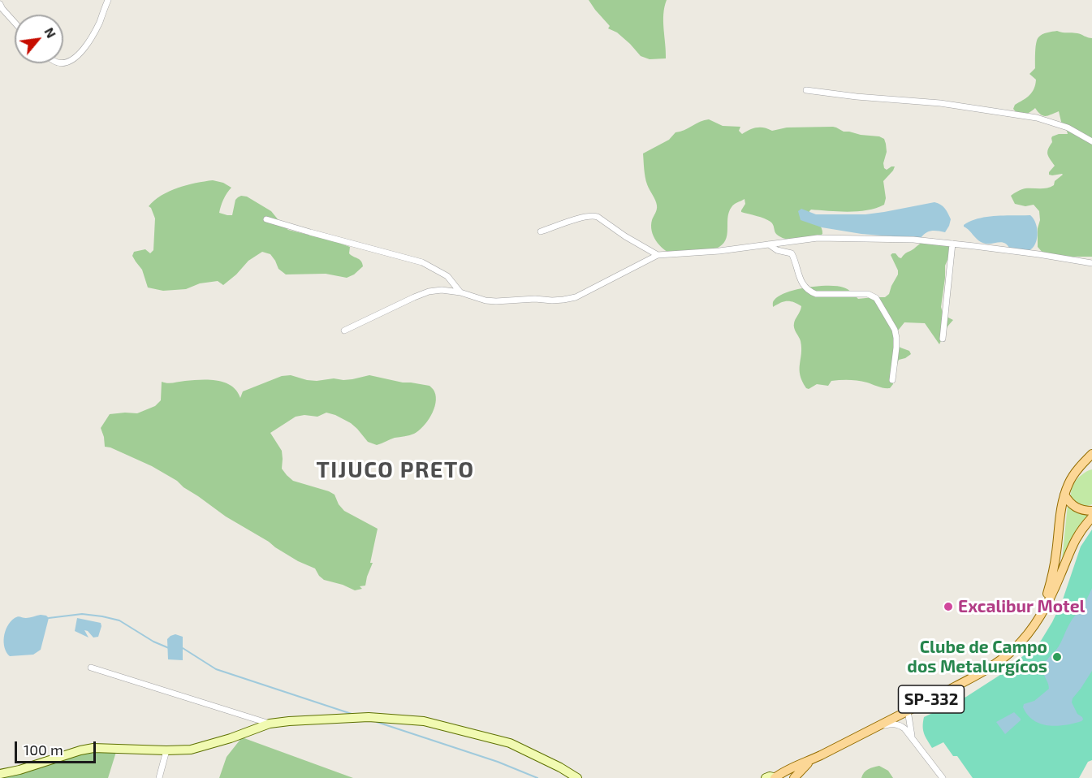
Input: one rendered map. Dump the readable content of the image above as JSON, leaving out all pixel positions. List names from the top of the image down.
{
  "streets": {
    "main road": ["SP-332"]
  },
  "districts": ["TIJUCO PRETO"],
  "places": ["Excalibur Motel", "Clube de Campo dos Metalurgícos"],
  "scale_bar": "100 m",
  "north": "top right"
}
